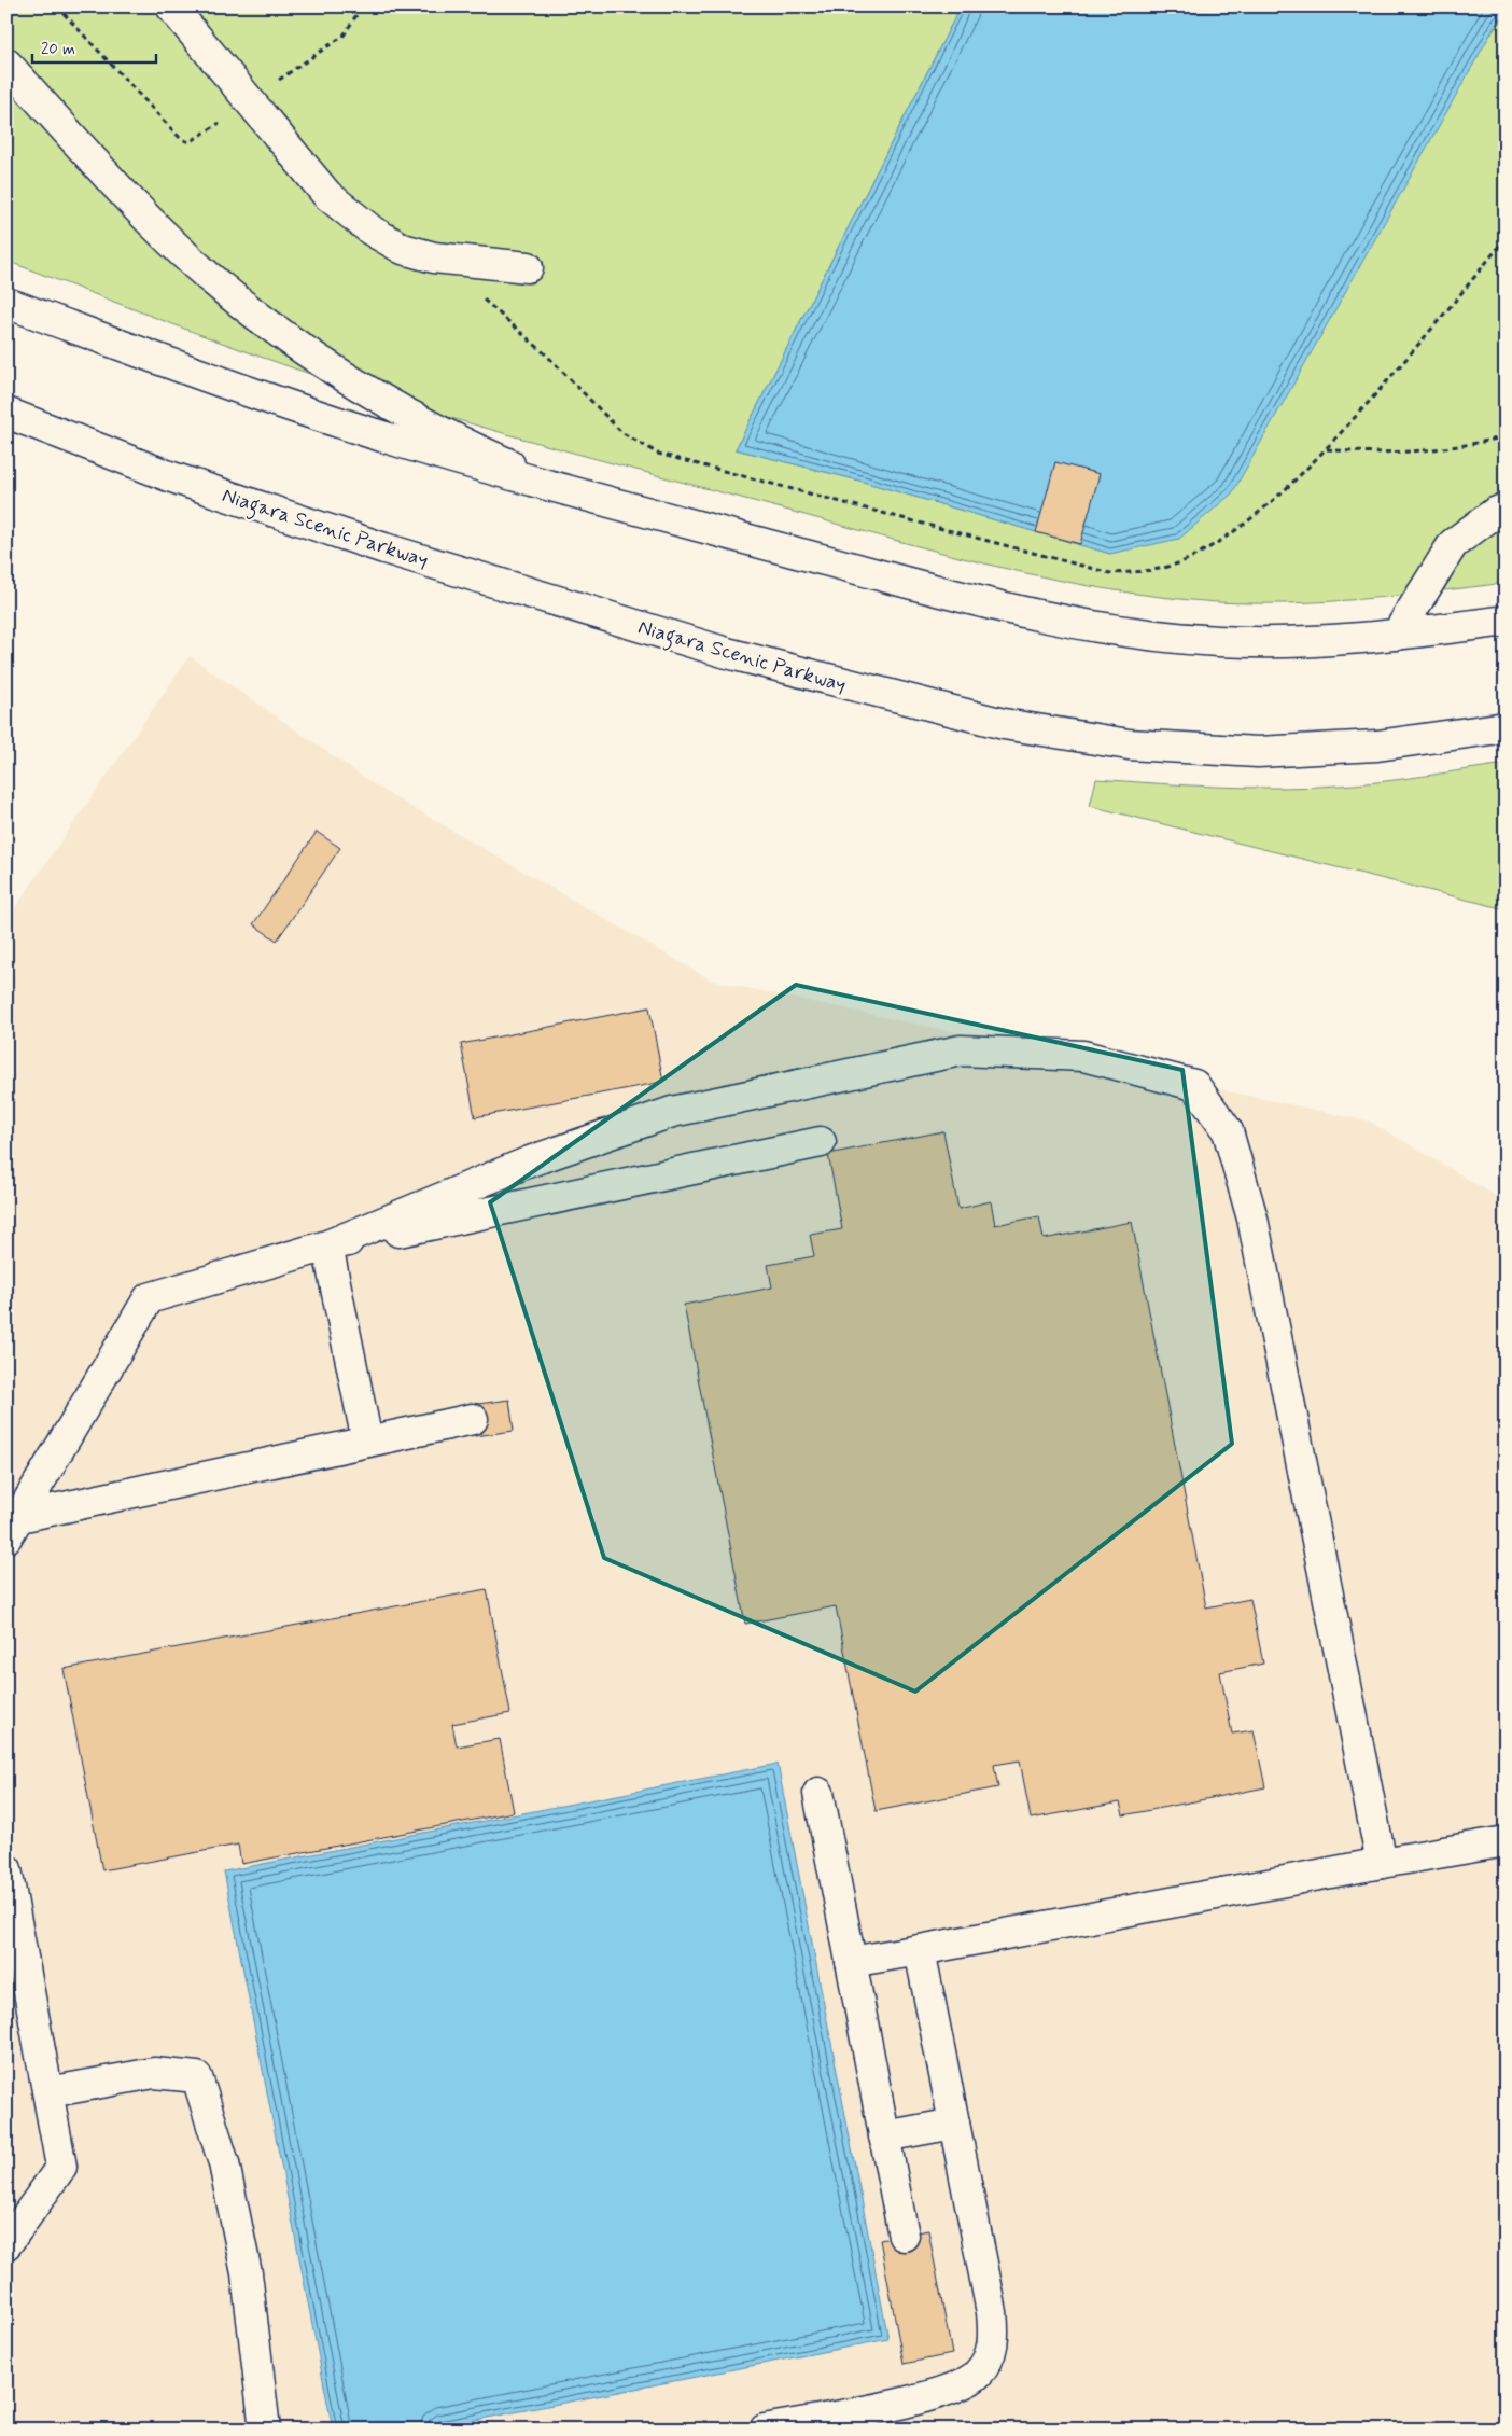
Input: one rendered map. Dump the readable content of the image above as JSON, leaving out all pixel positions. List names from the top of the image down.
{
  "streets": {
    "main road": ["Niagara Scenic Parkway"]
  },
  "scale_bar": "20 m"
}
